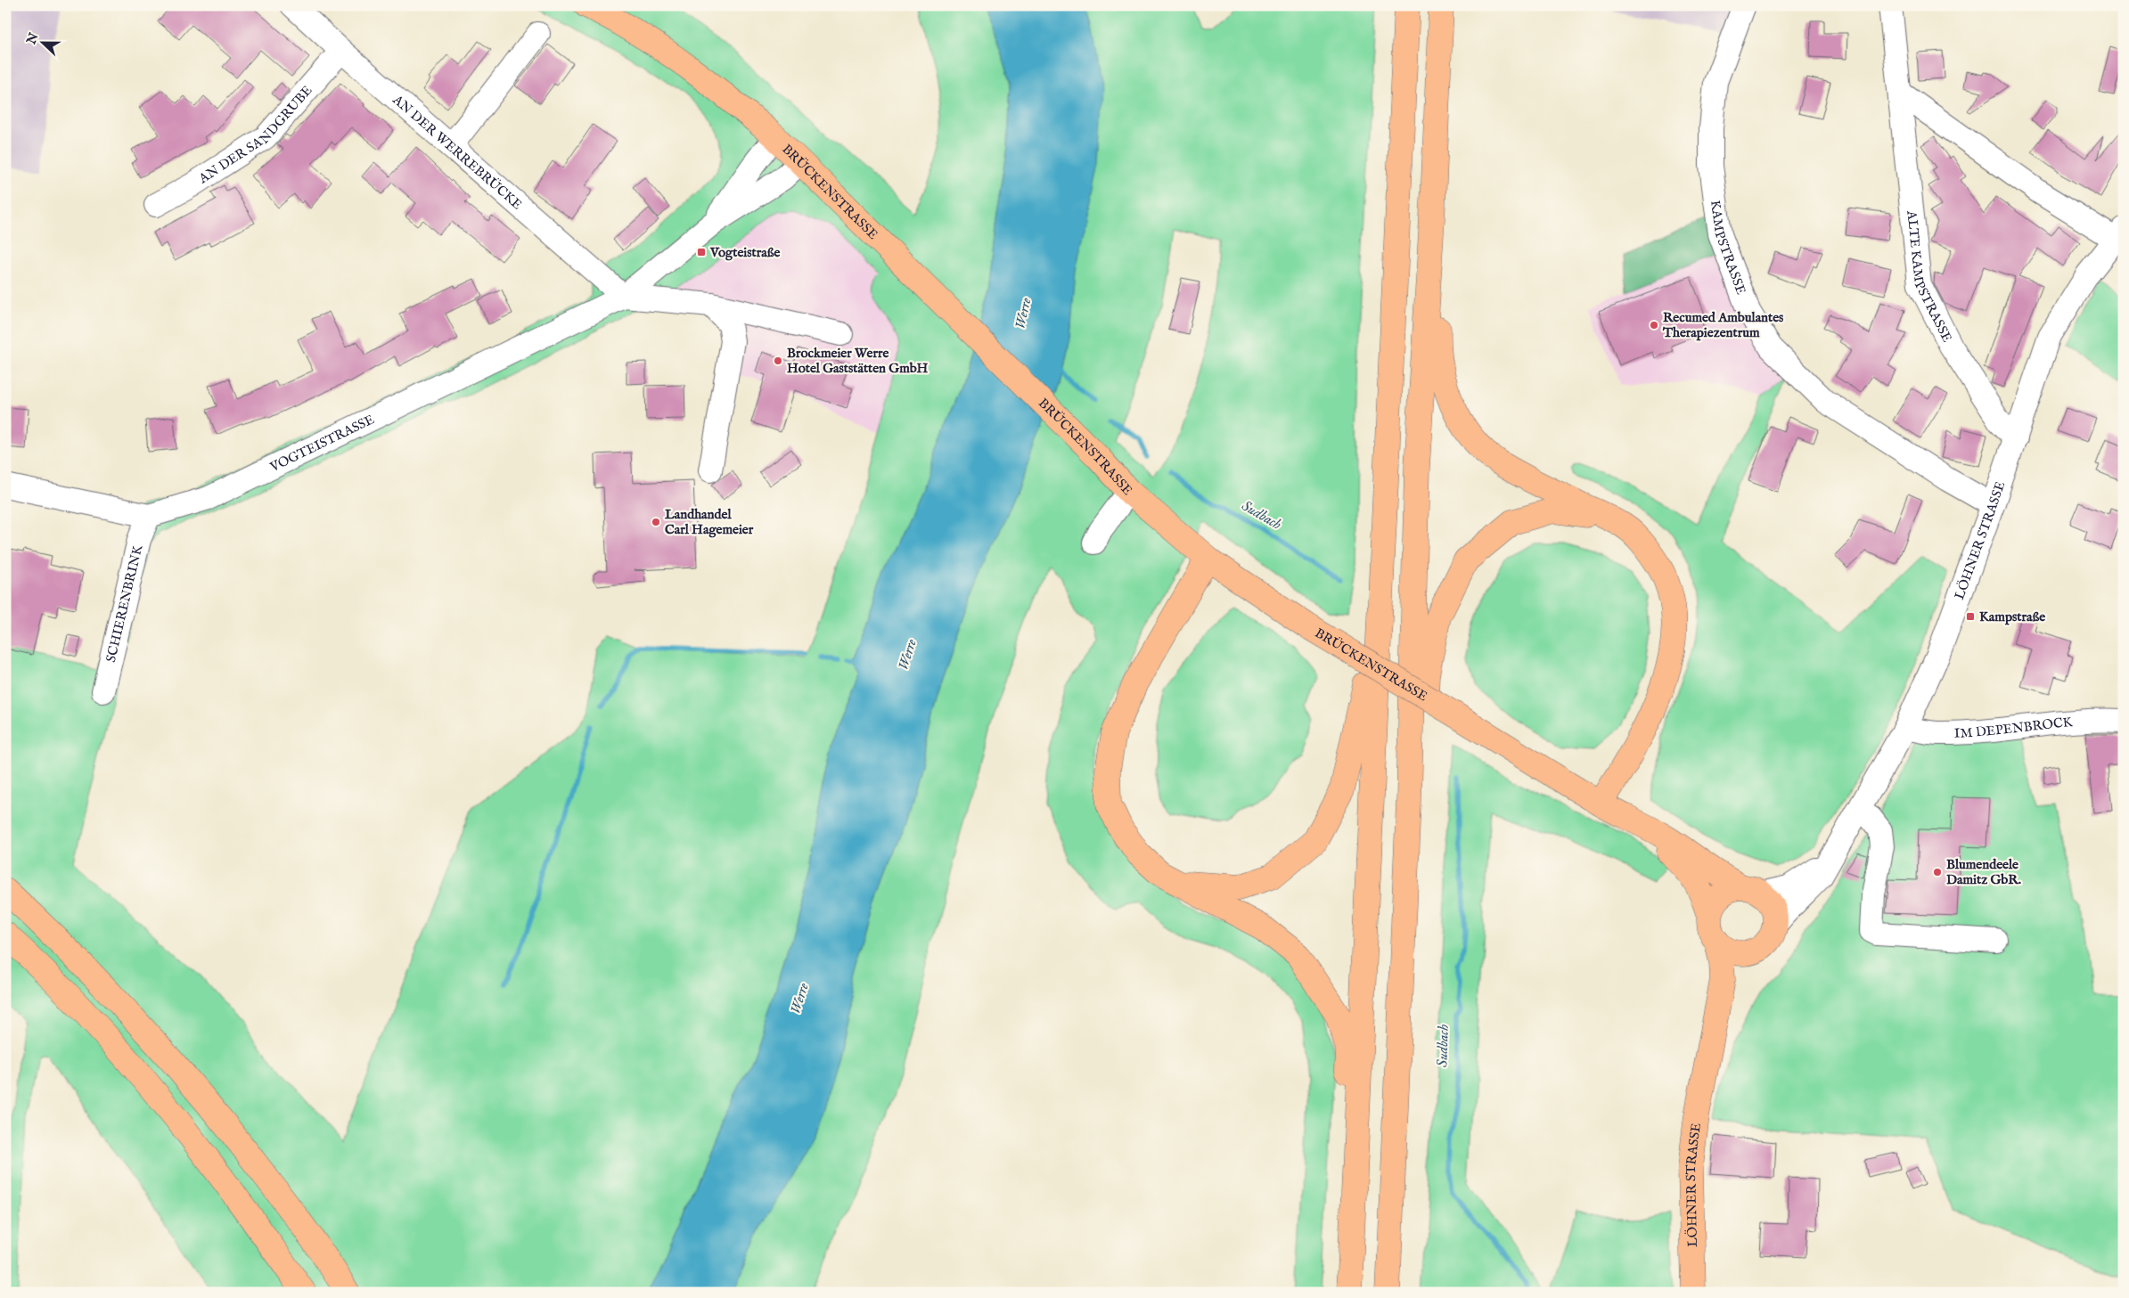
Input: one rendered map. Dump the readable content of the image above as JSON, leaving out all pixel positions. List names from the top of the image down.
{
  "streets": {
    "main road": ["BRÜCKENSTRASSE", "LÖHNER STRASSE"],
    "street": [
      "AN DER SANDGRUBE",
      "AN DER WERREBRÜCKE",
      "KAMPSTRASSE",
      "ALTE KAMPSTRASSE",
      "VOGTEISTRASSE",
      "SCHIERENBRINK",
      "IM DEPENBROCK"
    ]
  },
  "crossings": [
    ["AN DER SANDGRUBE", "AN DER WERREBRÜCKE"],
    ["AN DER WERREBRÜCKE", "VOGTEISTRASSE"],
    ["BRÜCKENSTRASSE", "VOGTEISTRASSE"],
    ["BRÜCKENSTRASSE", "LÖHNER STRASSE"],
    ["KAMPSTRASSE", "LÖHNER STRASSE"],
    ["ALTE KAMPSTRASSE", "LÖHNER STRASSE"],
    ["VOGTEISTRASSE", "SCHIERENBRINK"],
    ["LÖHNER STRASSE", "IM DEPENBROCK"]
  ],
  "water": ["Werre", "Sudbach"],
  "places": {
    "transit": ["Vogteistraße", "Kampstraße"],
    "other": [
      "Recumed Ambulantes Therapiezentrum",
      "Brockmeier Werre Hotel Gaststätten GmbH",
      "Landhandel Carl Hagemeier",
      "Blumendeele Damitz GbR."
    ]
  },
  "north": "left"
}
